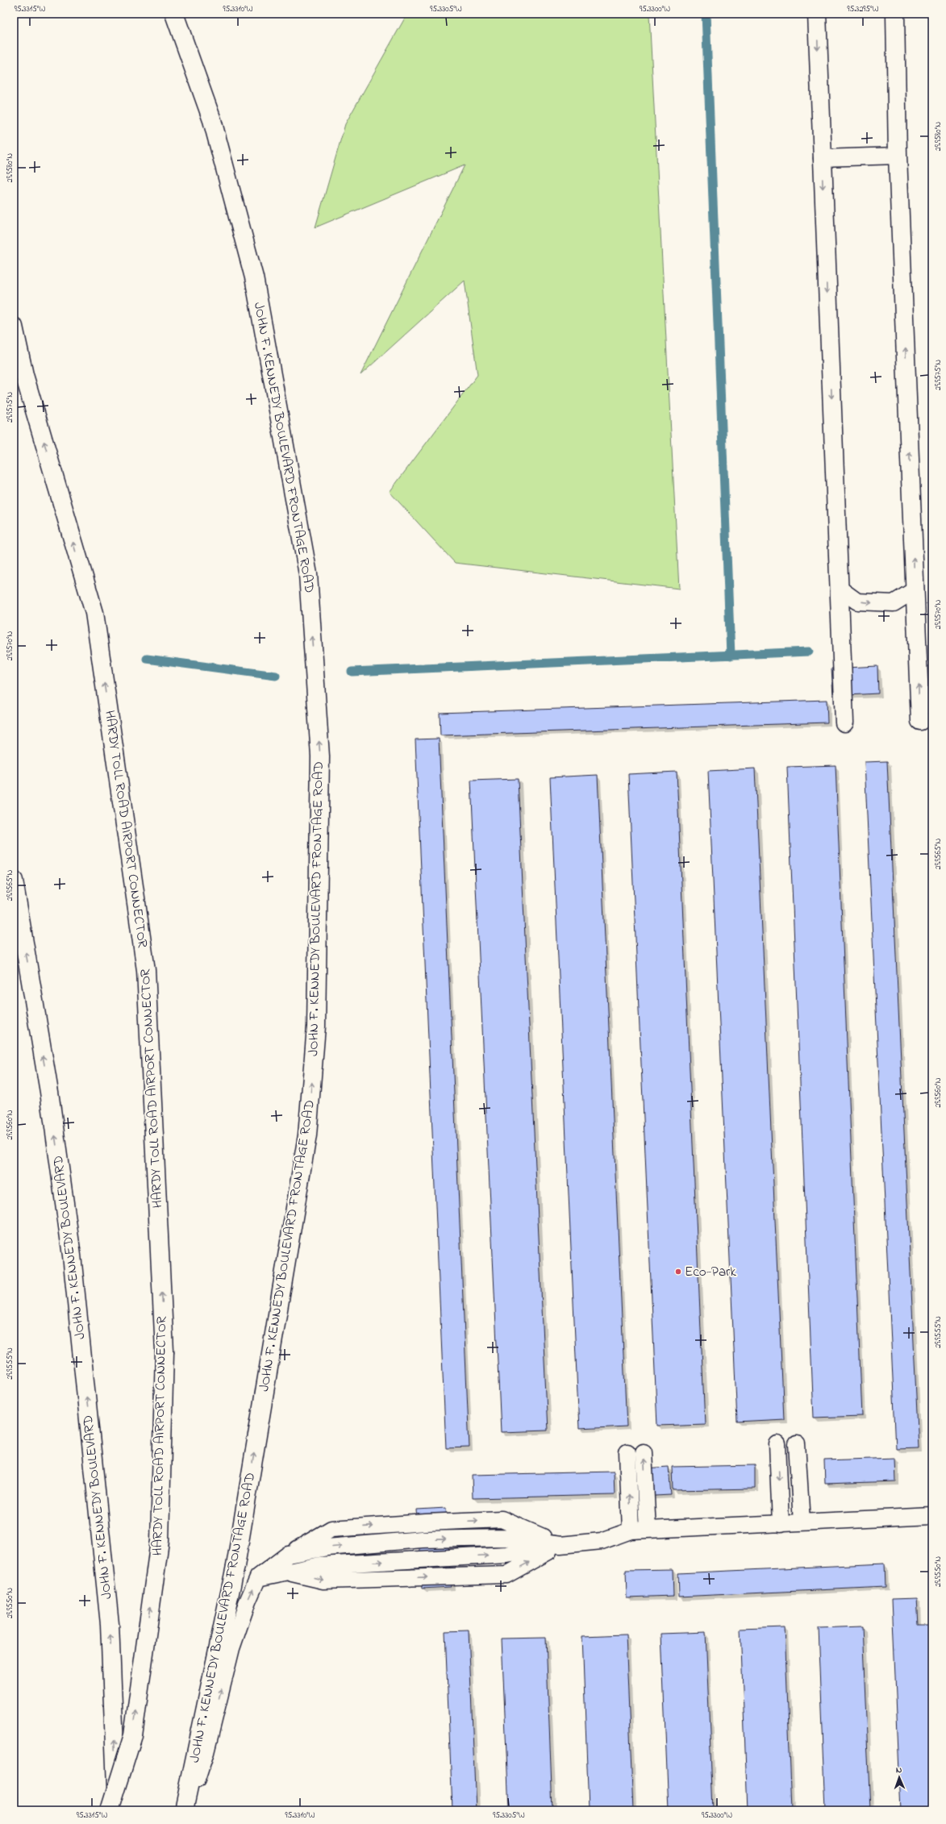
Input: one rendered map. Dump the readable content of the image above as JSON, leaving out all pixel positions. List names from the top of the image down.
{
  "streets": {
    "main road": ["JOHN F. KENNEDY BOULEVARD FRONTAGE ROAD", "HARDY TOLL ROAD AIRPORT CONNECTOR", "JOHN F. KENNEDY BOULEVARD"]
  },
  "one_way": ["JOHN F. KENNEDY BOULEVARD FRONTAGE ROAD", "HARDY TOLL ROAD AIRPORT CONNECTOR", "JOHN F. KENNEDY BOULEVARD"],
  "places": ["Eco-Park"],
  "north": "top",
  "coordinates": [
    "95.3315°W",
    "95.3310°W",
    "95.3305°W",
    "95.3300°W",
    "95.3295°W",
    "29.9580°N",
    "29.9575°N",
    "29.9570°N",
    "29.9565°N",
    "29.9560°N",
    "29.9555°N",
    "29.9550°N"
  ]
}
